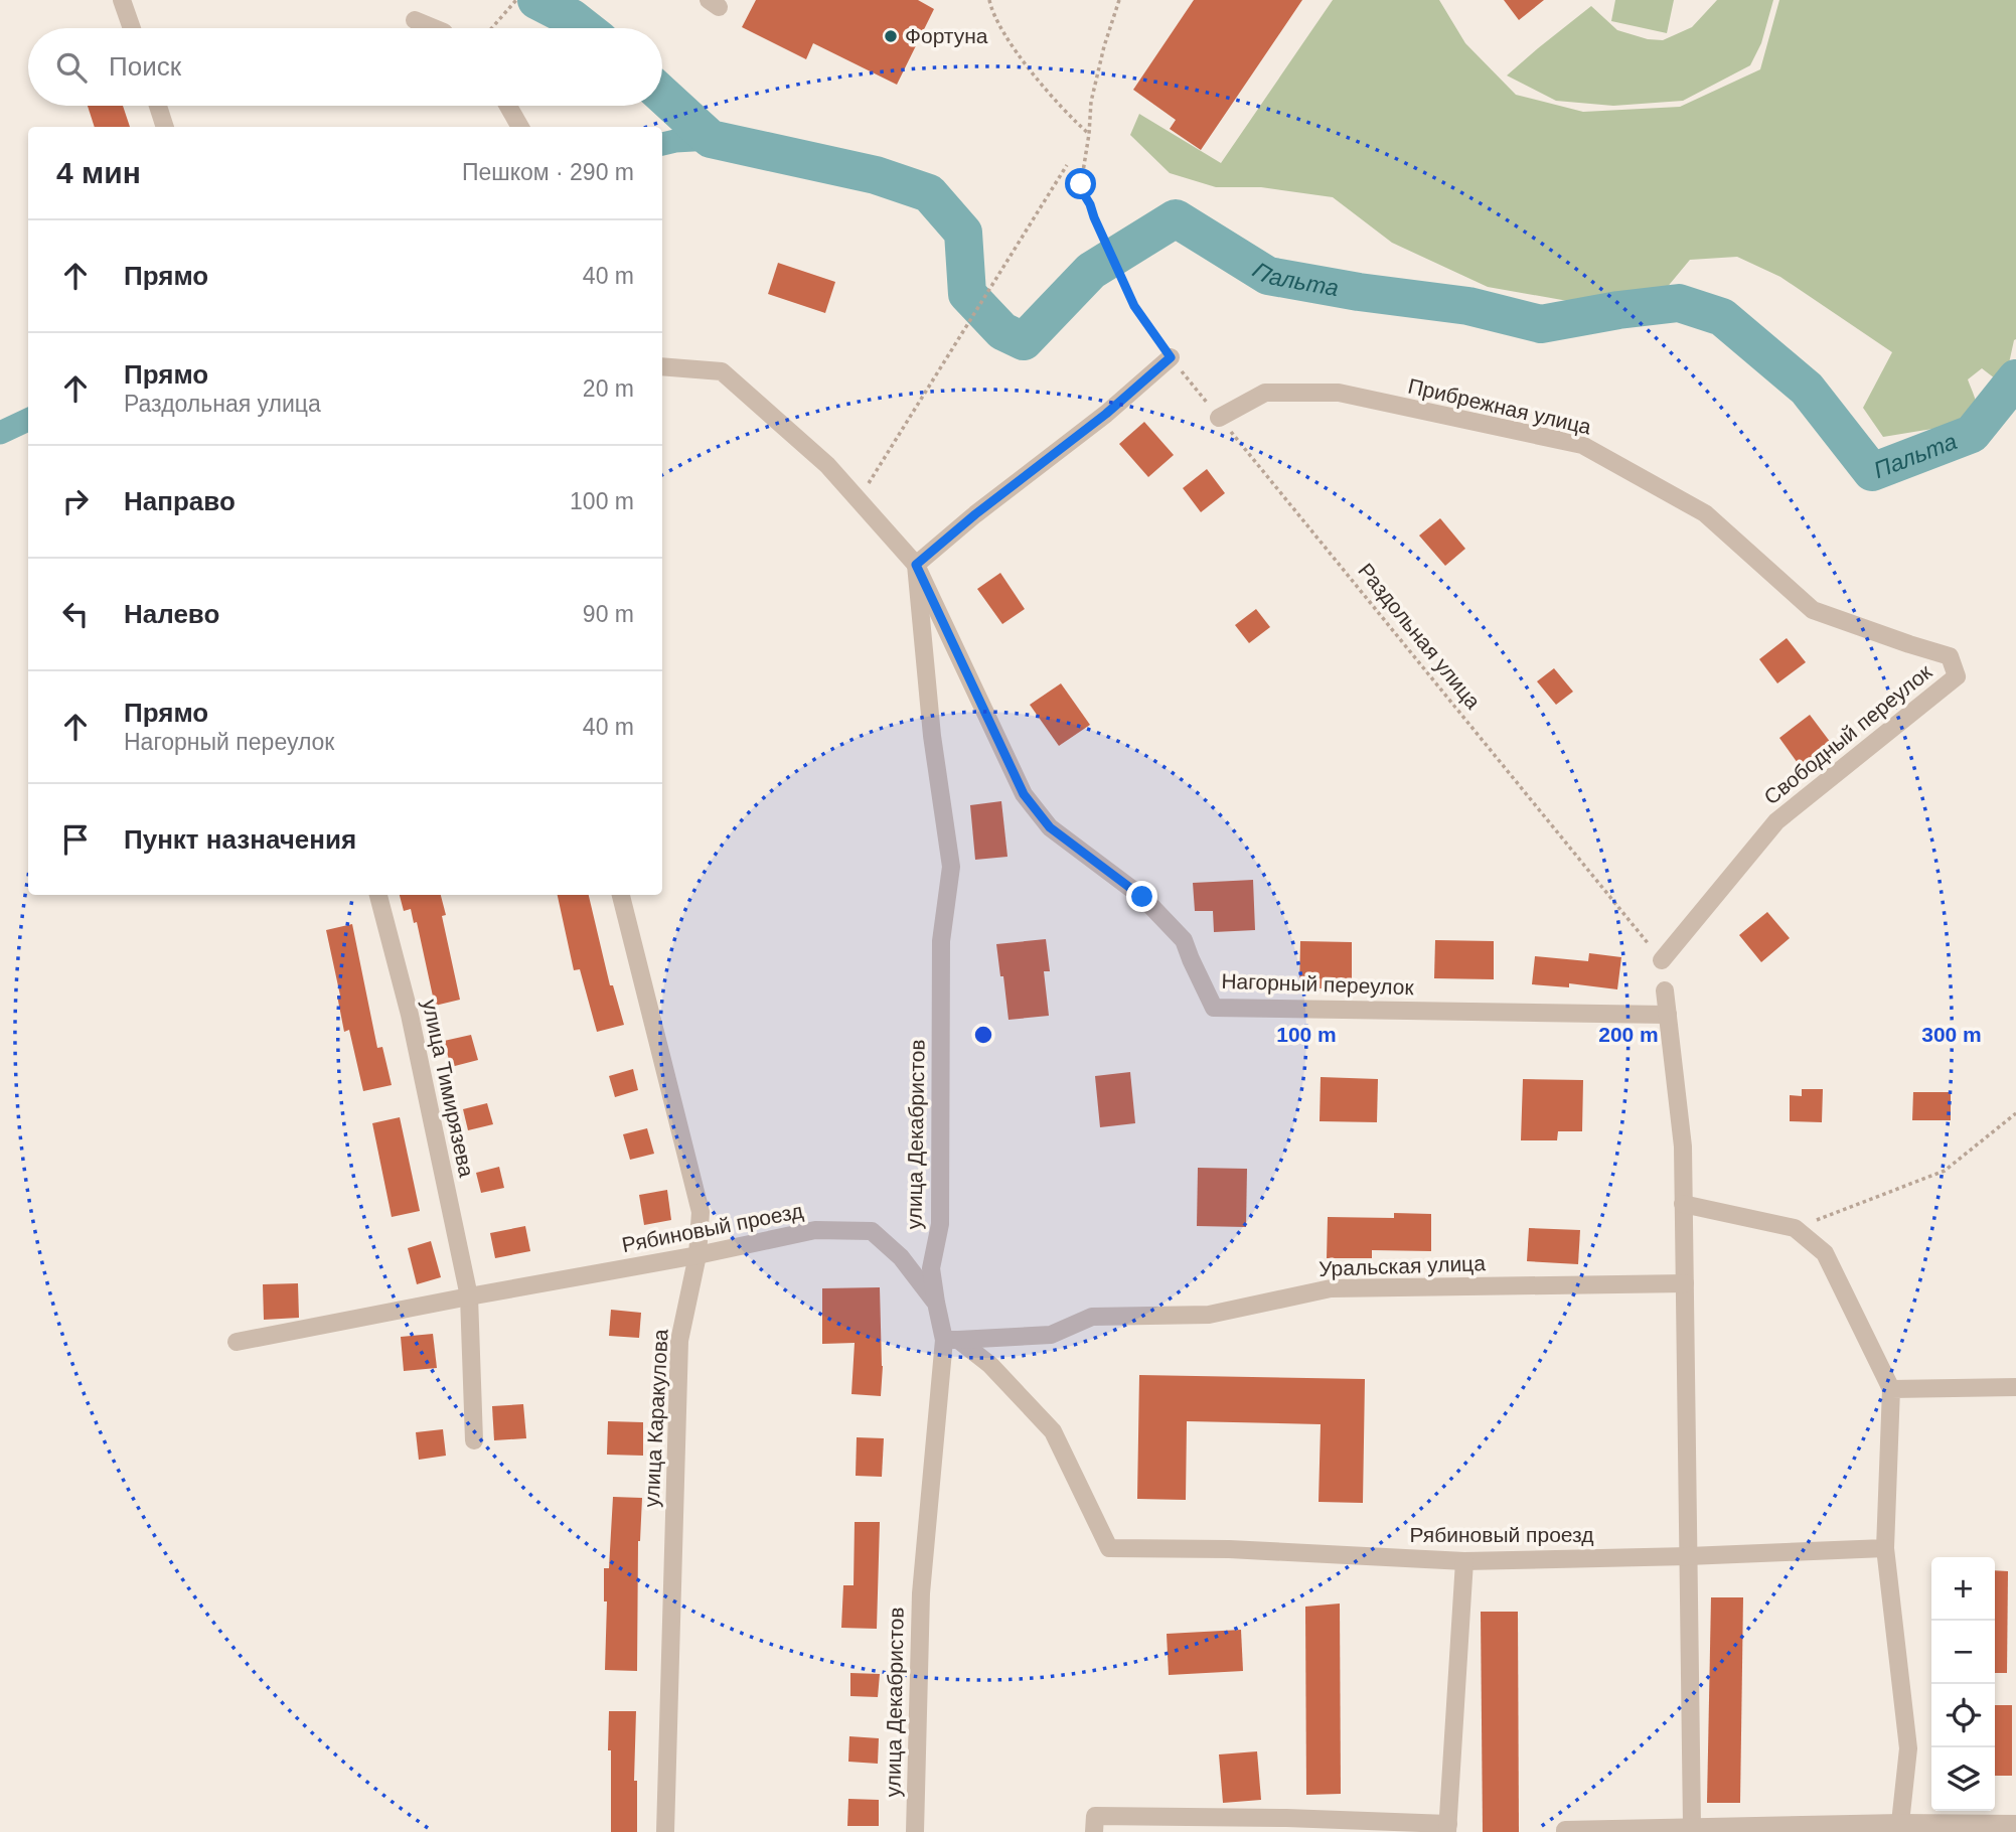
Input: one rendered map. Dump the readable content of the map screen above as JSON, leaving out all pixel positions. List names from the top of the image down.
{
  "streets": {
    "street": [
      "Прибрежная улица",
      "Свободный переулок",
      "Нагорный переулок",
      "улица Тимирязева",
      "улица Декабристов",
      "Рябиновый проезд",
      "Уральская улица",
      "улица Каракулова"
    ],
    "path": ["Раздольная улица"]
  },
  "crossings": [
    ["Прибрежная улица", "Раздольная улица"],
    ["Прибрежная улица", "Свободный переулок"],
    ["Раздольная улица", "Свободный переулок"],
    ["Нагорный переулок", "улица Декабристов"],
    ["улица Тимирязева", "Рябиновый проезд"],
    ["улица Декабристов", "Рябиновый проезд"],
    ["улица Декабристов", "Уральская улица"],
    ["Рябиновый проезд", "Уральская улица"],
    ["Рябиновый проезд", "улица Каракулова"]
  ],
  "water": ["Пальта"],
  "places": ["Фортуна"],
  "page": {
    "search": "Поиск",
    "heading": ["4 мин", "Пешком · 290 m"],
    "list": [
      ["Прямо", "40 m"],
      ["Прямо", "Раздольная улица", "20 m"],
      ["Направо", "100 m"],
      ["Налево", "90 m"],
      ["Прямо", "Нагорный переулок", "40 m"],
      "Пункт назначения"
    ],
    "map_buttons": ["+", "−"]
  },
  "rings": ["100 m", "200 m", "300 m"]
}
